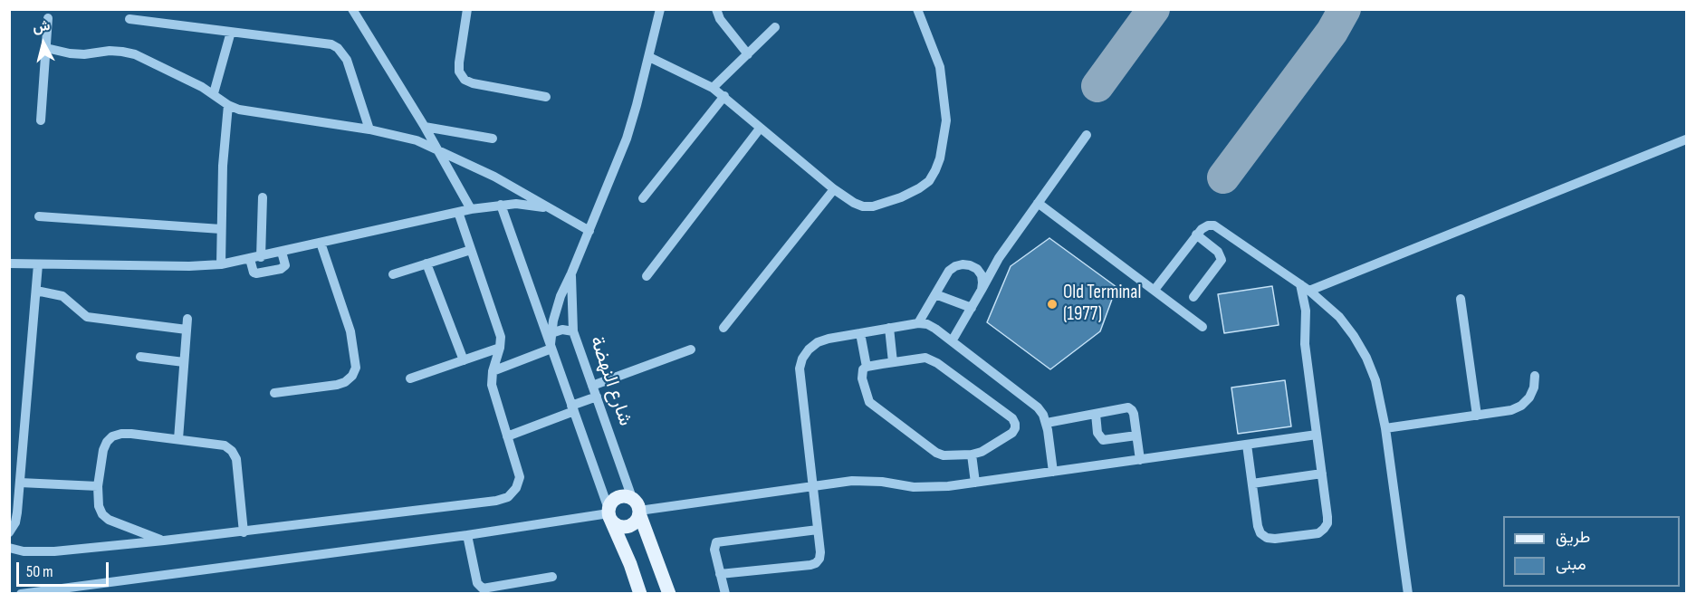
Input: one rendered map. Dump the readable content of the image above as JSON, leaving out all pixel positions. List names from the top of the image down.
{
  "streets": {
    "lane": ["شارع النهضة"]
  },
  "places": ["Old Terminal (1977)"],
  "legend": ["طريق", "مبنى"],
  "scale_bar": "50 m",
  "north": "top"
}
